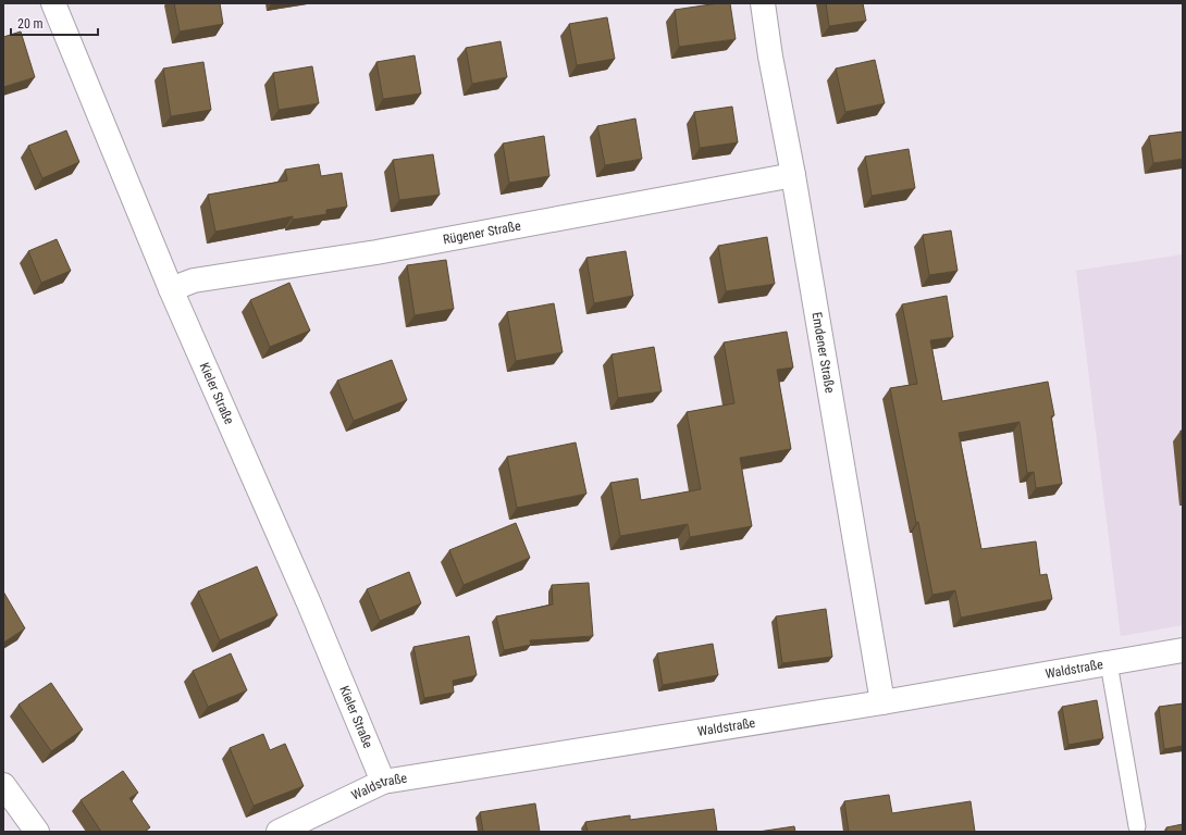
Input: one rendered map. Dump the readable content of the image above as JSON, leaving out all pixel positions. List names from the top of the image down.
{
  "streets": {
    "street": [
      "Rügener Straße",
      "Emdener Straße",
      "Kieler Straße",
      "Waldstraße"
    ]
  },
  "crossings": [
    ["Rügener Straße", "Emdener Straße"],
    ["Rügener Straße", "Kieler Straße"],
    ["Emdener Straße", "Waldstraße"],
    ["Kieler Straße", "Waldstraße"]
  ],
  "scale_bar": "20 m"
}
